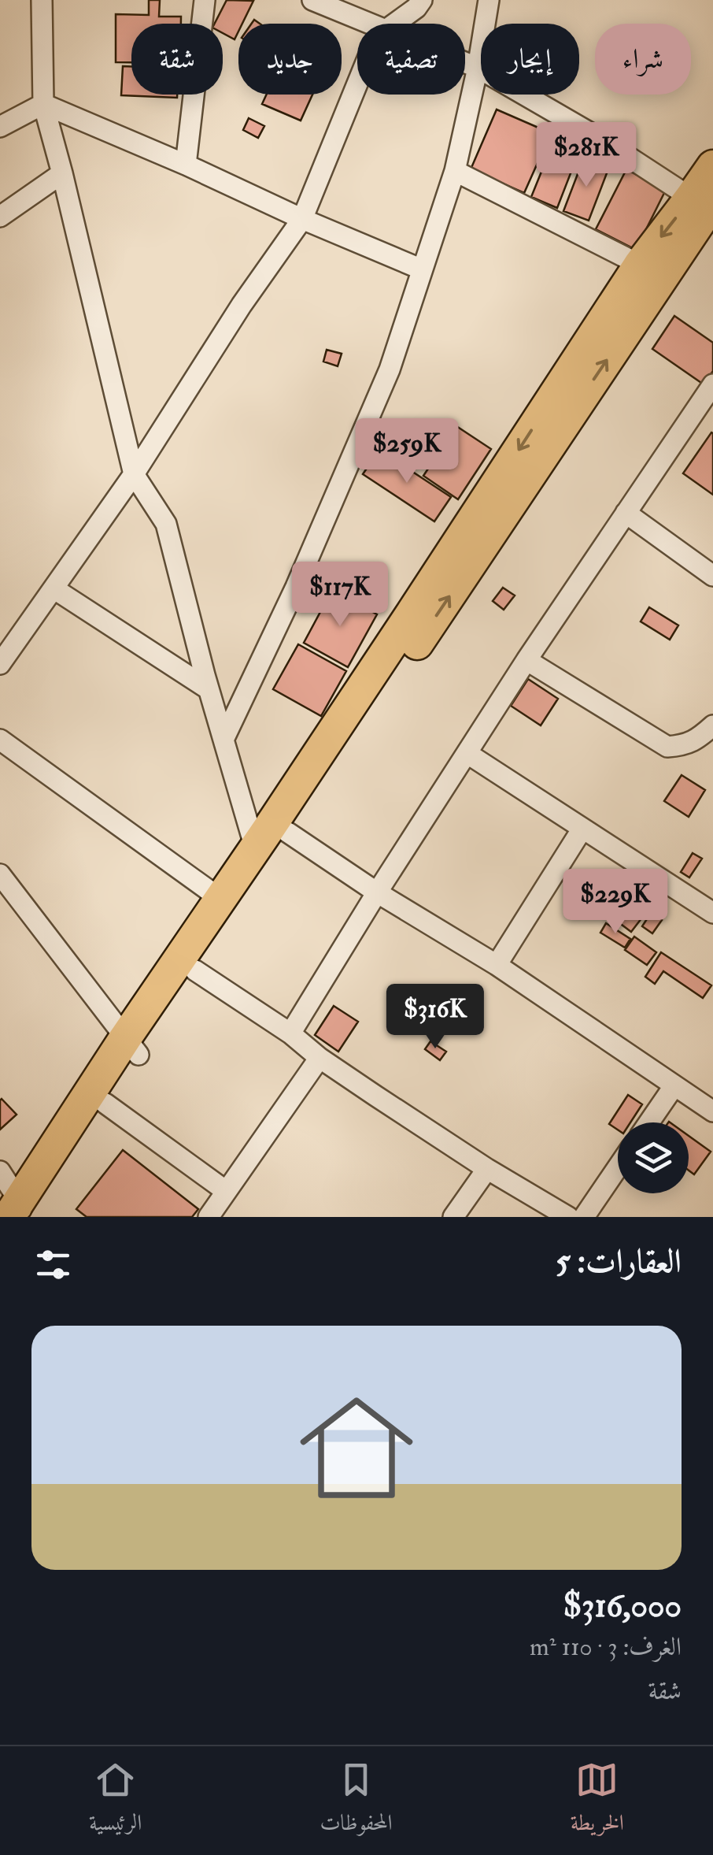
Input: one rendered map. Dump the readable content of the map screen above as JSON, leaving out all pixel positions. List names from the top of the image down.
{
  "page": {
    "chip": [
      "شراء",
      "إيجار",
      "تصفية",
      "جديد",
      "شقة"
    ],
    "price": [
      "$281K",
      "$259K",
      "$117K",
      "$229K",
      "$316K"
    ],
    "heading": "العقارات: 5",
    "list": [
      {
        "name": "$316,000",
        "note": "الغرف: 3 · 110 m² · شقة"
      }
    ],
    "tabs": ["الخريطة", "المحفوظات", "الرئيسية"]
  }
}
